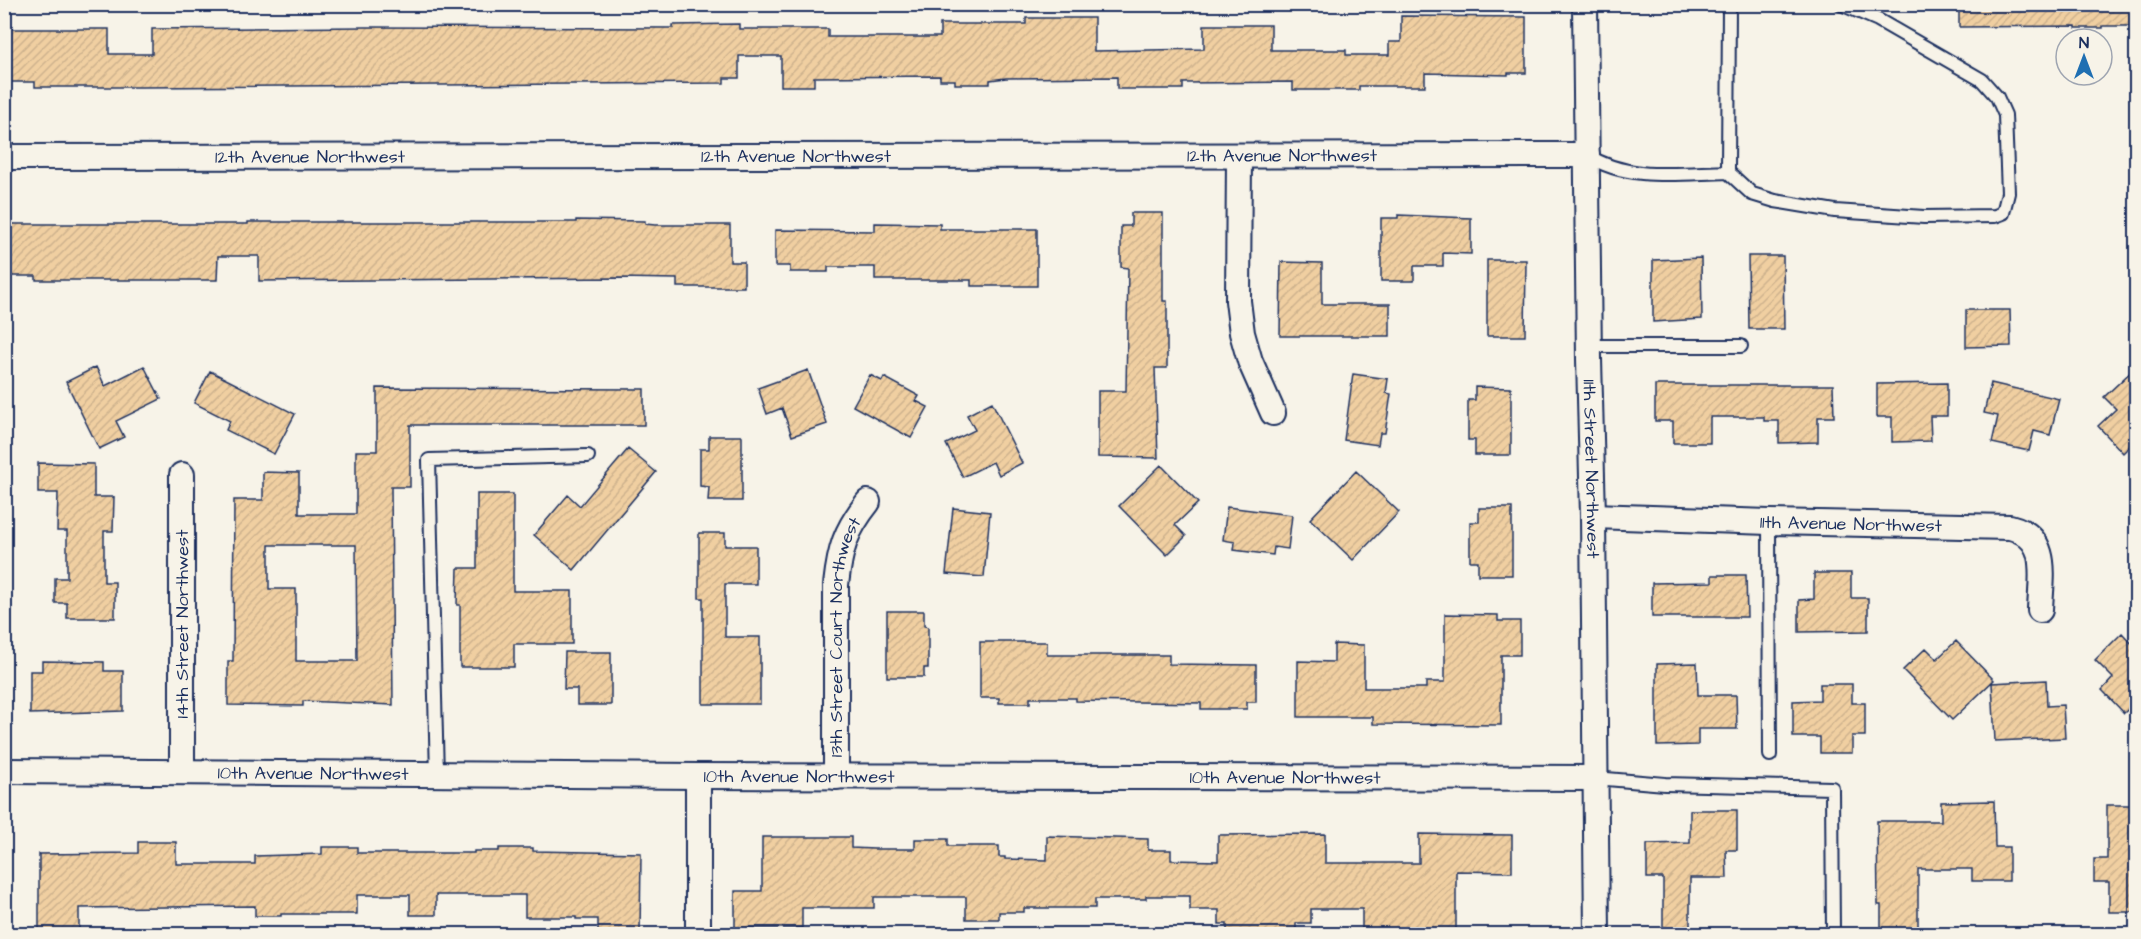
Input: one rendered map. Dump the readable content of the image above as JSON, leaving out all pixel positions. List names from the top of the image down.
{
  "streets": {
    "street": [
      "12th Avenue Northwest",
      "11th Street Northwest",
      "11th Avenue Northwest",
      "14th Street Northwest",
      "13th Street Court Northwest",
      "10th Avenue Northwest"
    ]
  },
  "crossings": [
    ["12th Avenue Northwest", "11th Street Northwest"],
    ["11th Street Northwest", "11th Avenue Northwest"],
    ["11th Street Northwest", "10th Avenue Northwest"],
    ["14th Street Northwest", "10th Avenue Northwest"],
    ["13th Street Court Northwest", "10th Avenue Northwest"]
  ],
  "north": "top"
}
